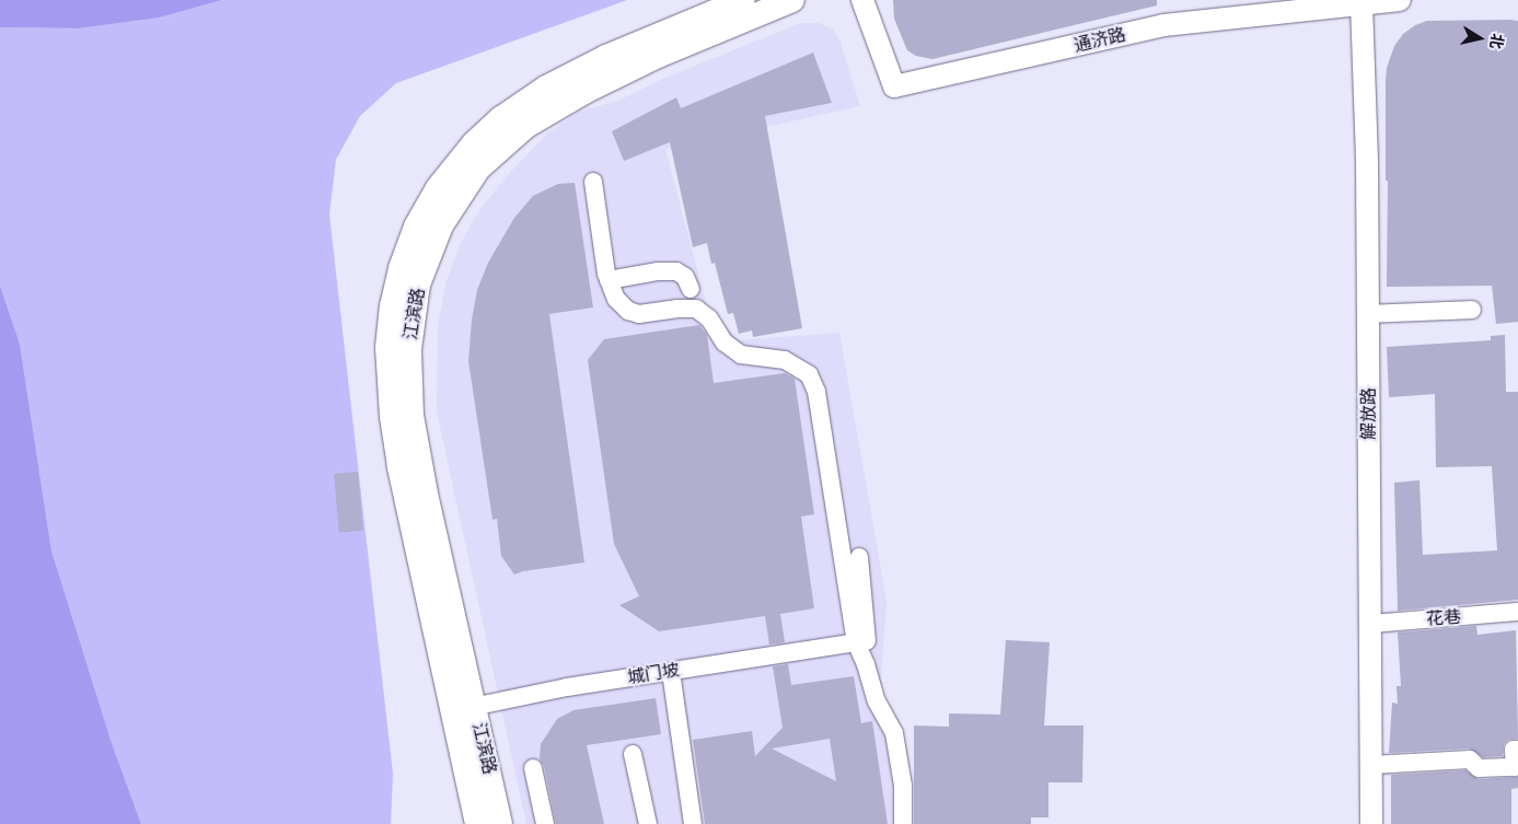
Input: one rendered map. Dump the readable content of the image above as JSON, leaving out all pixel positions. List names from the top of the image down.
{
  "streets": {
    "main road": ["江滨路"],
    "street": [
      "通济路",
      "解放路",
      "花巷",
      "城门坡"
    ]
  },
  "crossings": [
    ["通济路", "解放路"],
    ["江滨路", "城门坡"],
    ["解放路", "花巷"]
  ],
  "north": "right"
}
